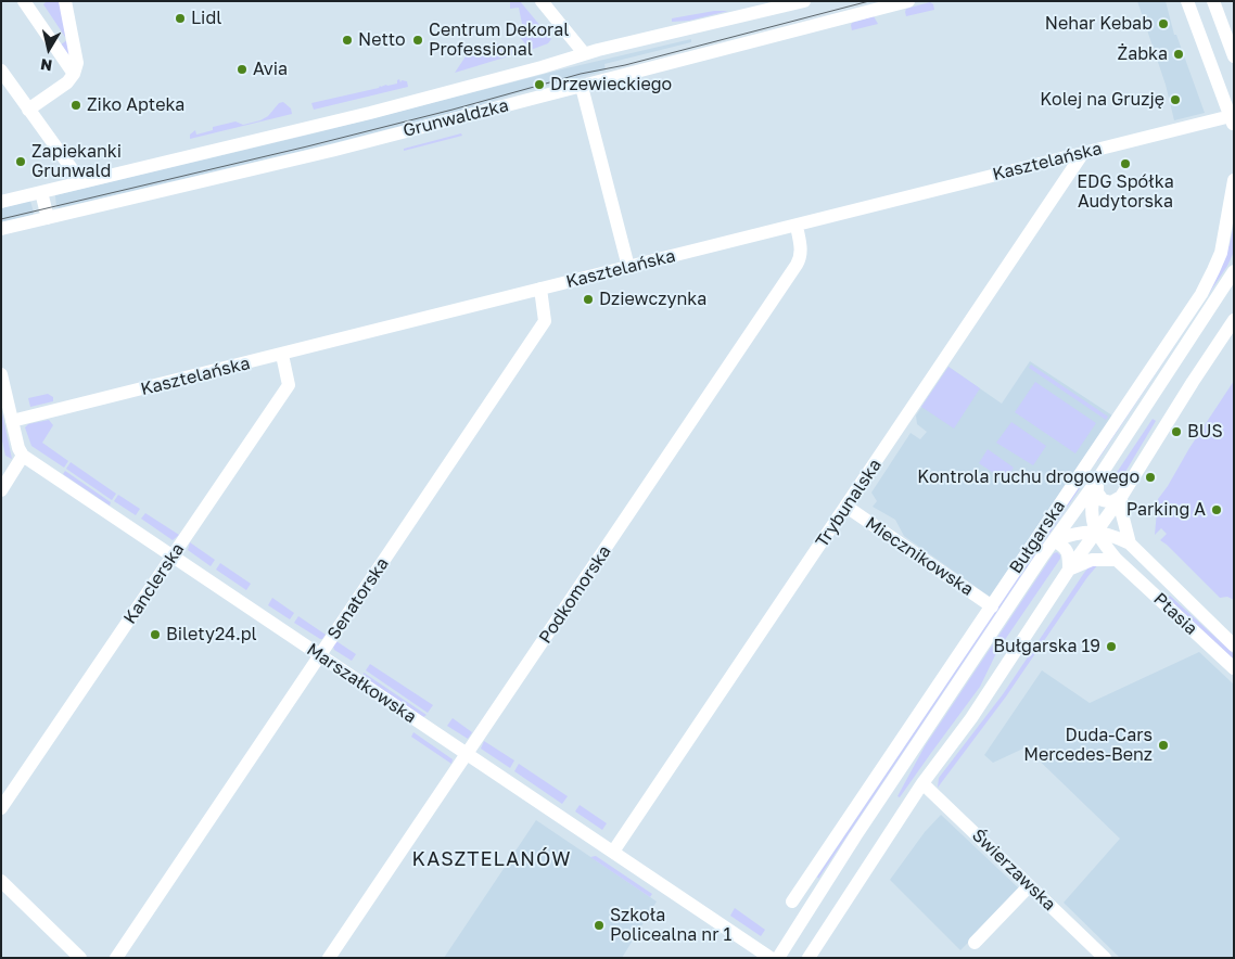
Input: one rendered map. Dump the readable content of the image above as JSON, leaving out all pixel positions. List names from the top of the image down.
{
  "streets": {
    "street": [
      "Grunwaldzka",
      "Kasztelańska",
      "Trybunalska",
      "Bułgarska",
      "Miecznikowska",
      "Kanclerska",
      "Podkomorska",
      "Senatorska",
      "Ptasia",
      "Marszałkowska",
      "Świerzawska"
    ]
  },
  "crossings": [
    ["Kasztelańska", "Trybunalska"],
    ["Kasztelańska", "Kanclerska"],
    ["Kasztelańska", "Podkomorska"],
    ["Kasztelańska", "Senatorska"],
    ["Trybunalska", "Miecznikowska"],
    ["Trybunalska", "Marszałkowska"],
    ["Bułgarska", "Miecznikowska"],
    ["Bułgarska", "Ptasia"],
    ["Kanclerska", "Marszałkowska"],
    ["Podkomorska", "Marszałkowska"],
    ["Senatorska", "Marszałkowska"]
  ],
  "districts": ["KASZTELANÓW"],
  "places": [
    "Lidl",
    "Nehar Kebab",
    "Netto",
    "Centrum Dekoral Professional",
    "Żabka",
    "Avia",
    "Drzewieckiego",
    "Kolej na Gruzję",
    "Ziko Apteka",
    "Zapiekanki Grunwald",
    "EDG Spółka Audytorska",
    "Dziewczynka",
    "BUS",
    "Kontrola ruchu drogowego",
    "Parking A",
    "Bilety24.pl",
    "Bułgarska 19",
    "Duda-Cars Mercedes-Benz",
    "Szkoła Policealna nr 1"
  ],
  "north": "bottom"
}
